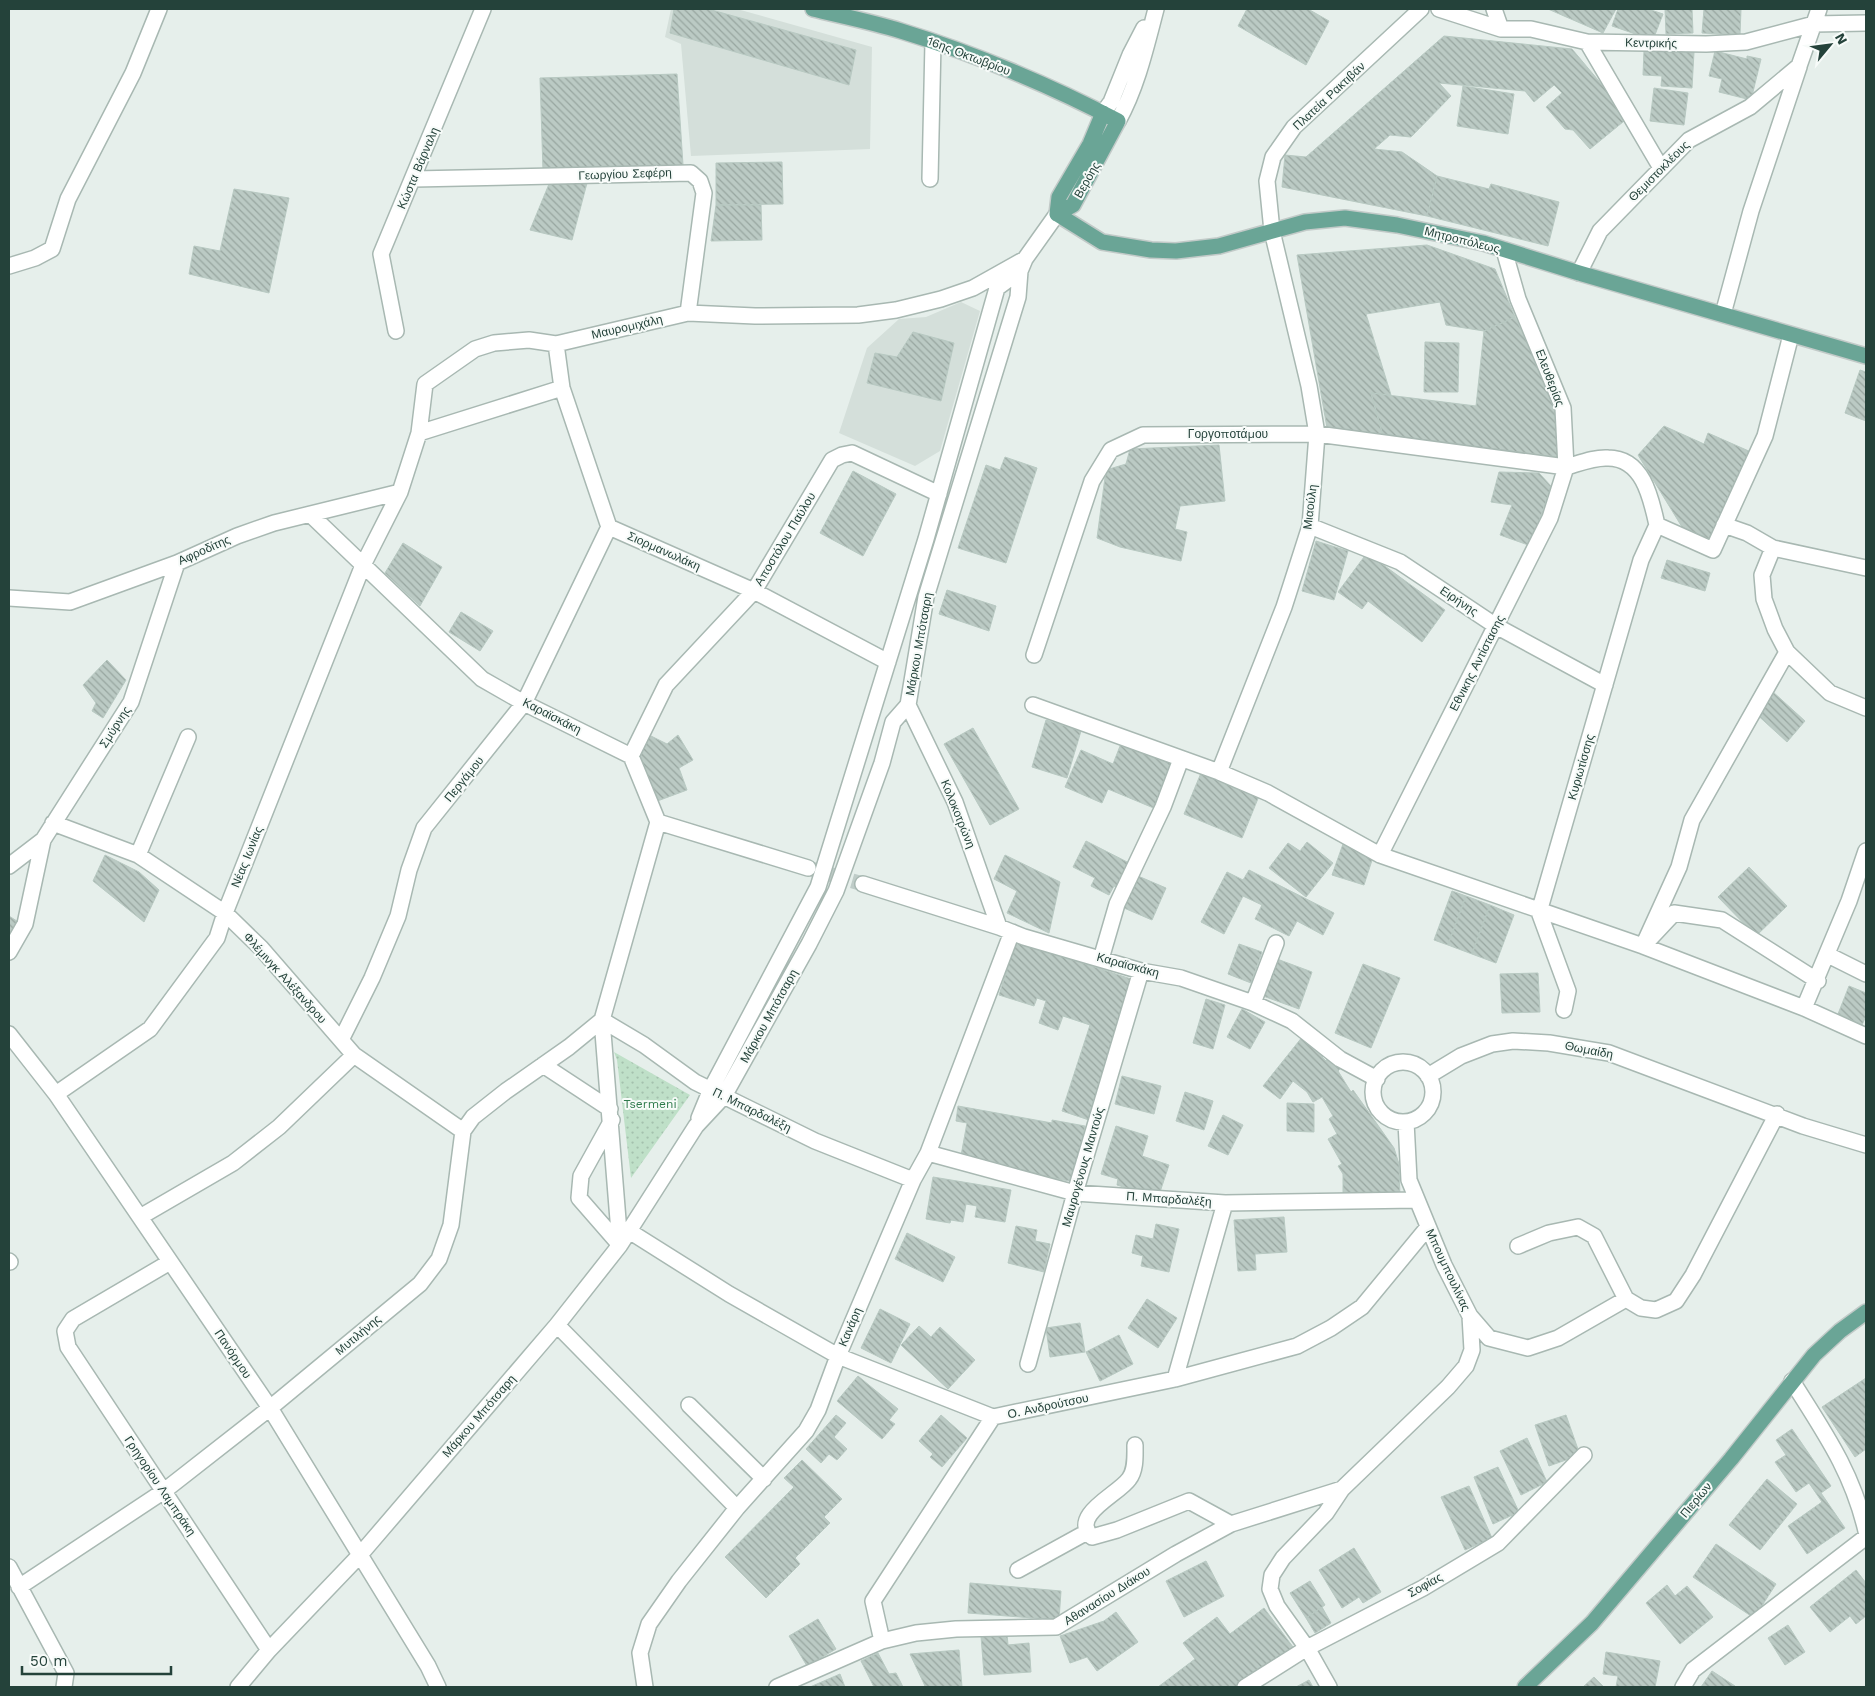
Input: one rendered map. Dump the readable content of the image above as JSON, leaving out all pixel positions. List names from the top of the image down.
{
  "streets": {
    "main road": [
      "16ης Οκτωβρίου",
      "Βερόης",
      "Μητροπόλεως",
      "Πιερίων"
    ],
    "street": [
      "Κεντρικής",
      "Πλατεία Ρακτιβάν",
      "Κώστα Βάρναλη",
      "Θεμιστοκλέους",
      "Γεωργίου Σεφέρη",
      "Μαυρομιχάλη",
      "Ελευθερίας",
      "Γοργοποτάμου",
      "Μιαούλη",
      "Αποστόλου Παύλου",
      "Αφροδίτης",
      "Σιορμανωλάκη",
      "Ειρήνης",
      "Μάρκου Μπότσαρη",
      "Εθνικης Αντίστασης",
      "Καραϊσκάκη",
      "Σμύρνης",
      "Κυριωτίσσης",
      "Περγάμου",
      "Κολοκοτρώνη",
      "Νέας Ιωνίας",
      "Φλέμινγκ Αλέξανδρου",
      "Θωμαίδη",
      "Π. Μπαρδαλέξη",
      "Μαυρογένους Μαντούς",
      "Μπουμπουλίνας",
      "Κανάρη",
      "Mυτιλήνης",
      "Πανόρμου",
      "Ο. Ανδρούτσου",
      "Γρηγορίου Λαμπράκη",
      "Σοφίας",
      "Αθανασίου Διάκου"
    ]
  },
  "crossings": [
    ["16ης Οκτωβρίου", "Βερόης"],
    ["Πλατεία Ρακτιβάν", "Μητροπόλεως"],
    ["Πλατεία Ρακτιβάν", "Μιαούλη"],
    ["Κώστα Βάρναλη", "Γεωργίου Σεφέρη"],
    ["Θεμιστοκλέους", "Μητροπόλεως"],
    ["Γεωργίου Σεφέρη", "Μαυρομιχάλη"],
    ["Βερόης", "Μητροπόλεως"],
    ["Βερόης", "Μάρκου Μπότσαρη"],
    ["Μητροπόλεως", "Ελευθερίας"],
    ["Μητροπόλεως", "Μιαούλη"],
    ["Μητροπόλεως", "Μάρκου Μπότσαρη"],
    ["Μαυρομιχάλη", "Αφροδίτης"],
    ["Μαυρομιχάλη", "Μάρκου Μπότσαρη"],
    ["Μαυρομιχάλη", "Καραϊσκάκη"],
    ["Μαυρομιχάλη", "Νέας Ιωνίας"],
    ["Ελευθερίας", "Γοργοποτάμου"],
    ["Ελευθερίας", "Εθνικης Αντίστασης"],
    ["Γοργοποτάμου", "Μιαούλη"],
    ["Γοργοποτάμου", "Εθνικης Αντίστασης"],
    ["Μιαούλη", "Ειρήνης"],
    ["Αποστόλου Παύλου", "Σιορμανωλάκη"],
    ["Αποστόλου Παύλου", "Μάρκου Μπότσαρη"],
    ["Αποστόλου Παύλου", "Καραϊσκάκη"],
    ["Αφροδίτης", "Καραϊσκάκη"],
    ["Αφροδίτης", "Σμύρνης"],
    ["Σιορμανωλάκη", "Μάρκου Μπότσαρη"],
    ["Σιορμανωλάκη", "Περγάμου"],
    ["Ειρήνης", "Εθνικης Αντίστασης"],
    ["Ειρήνης", "Κυριωτίσσης"],
    ["Μάρκου Μπότσαρη", "Κολοκοτρώνη"],
    ["Μάρκου Μπότσαρη", "Π. Μπαρδαλέξη"],
    ["Μάρκου Μπότσαρη", "Πανόρμου"],
    ["Μάρκου Μπότσαρη", "Ο. Ανδρούτσου"],
    ["Μάρκου Μπότσαρη", "Γρηγορίου Λαμπράκη"],
    ["Καραϊσκάκη", "Περγάμου"],
    ["Καραϊσκάκη", "Κολοκοτρώνη"],
    ["Καραϊσκάκη", "Νέας Ιωνίας"],
    ["Καραϊσκάκη", "Θωμαίδη"],
    ["Καραϊσκάκη", "Μαυρογένους Μαντούς"],
    ["Καραϊσκάκη", "Μπουμπουλίνας"],
    ["Καραϊσκάκη", "Κανάρη"],
    ["Σμύρνης", "Φλέμινγκ Αλέξανδρου"],
    ["Περγάμου", "Φλέμινγκ Αλέξανδρου"],
    ["Κολοκοτρώνη", "Κανάρη"],
    ["Νέας Ιωνίας", "Φλέμινγκ Αλέξανδρου"],
    ["Νέας Ιωνίας", "Πανόρμου"],
    ["Φλέμινγκ Αλέξανδρου", "Mυτιλήνης"],
    ["Θωμαίδη", "Μπουμπουλίνας"],
    ["Π. Μπαρδαλέξη", "Μαυρογένους Μαντούς"],
    ["Π. Μπαρδαλέξη", "Μπουμπουλίνας"],
    ["Π. Μπαρδαλέξη", "Κανάρη"],
    ["Μπουμπουλίνας", "Ο. Ανδρούτσου"],
    ["Μπουμπουλίνας", "Αθανασίου Διάκου"],
    ["Κανάρη", "Ο. Ανδρούτσου"],
    ["Mυτιλήνης", "Πανόρμου"],
    ["Mυτιλήνης", "Γρηγορίου Λαμπράκη"],
    ["Πανόρμου", "Γρηγορίου Λαμπράκη"]
  ],
  "parks": ["Tsermeni"],
  "scale_bar": "50 m",
  "north": "top right"
}
